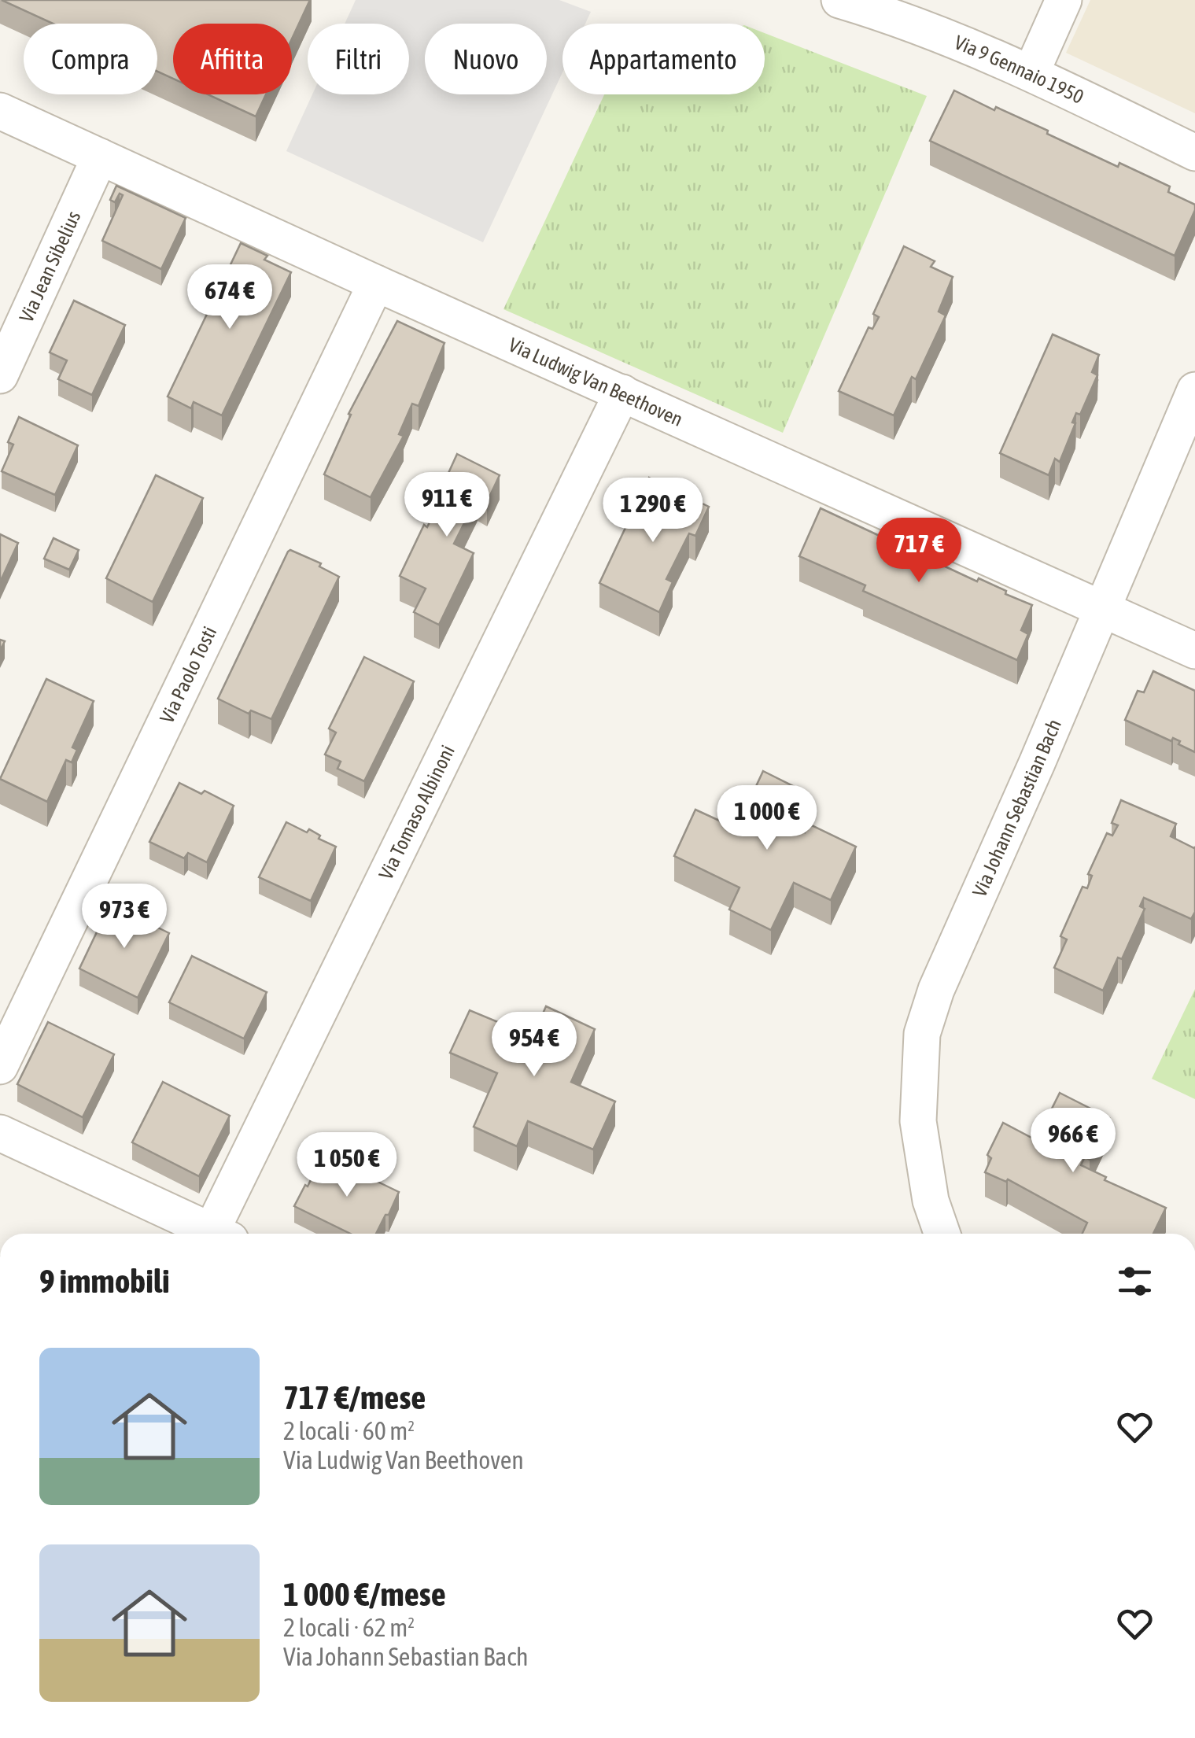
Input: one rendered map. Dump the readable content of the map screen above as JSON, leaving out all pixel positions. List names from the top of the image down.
{
  "streets": {
    "street": [
      "Via 9 Gennaio 1950",
      "Via Jean Sibelius",
      "Via Ludwig Van Beethoven",
      "Via Paolo Tosti",
      "Via Johann Sebastian Bach",
      "Via Tomaso Albinoni"
    ]
  },
  "crossings": [
    ["Via Jean Sibelius", "Via Ludwig Van Beethoven"],
    ["Via Ludwig Van Beethoven", "Via Paolo Tosti"],
    ["Via Ludwig Van Beethoven", "Via Johann Sebastian Bach"],
    ["Via Ludwig Van Beethoven", "Via Tomaso Albinoni"]
  ],
  "page": {
    "chip": [
      "Compra",
      "Affitta",
      "Filtri",
      "Nuovo",
      "Appartamento"
    ],
    "price": [
      "674 €",
      "911 €",
      "1 290 €",
      "717 €",
      "1 000 €",
      "973 €",
      "954 €",
      "966 €",
      "1 050 €"
    ],
    "heading": "9 immobili",
    "list": [
      {
        "name": "717 €/mese",
        "note": "2 locali · 60 m² · Via Ludwig Van Beethoven"
      },
      {
        "name": "1 000 €/mese",
        "note": "2 locali · 62 m² · Via Johann Sebastian Bach"
      }
    ]
  }
}
